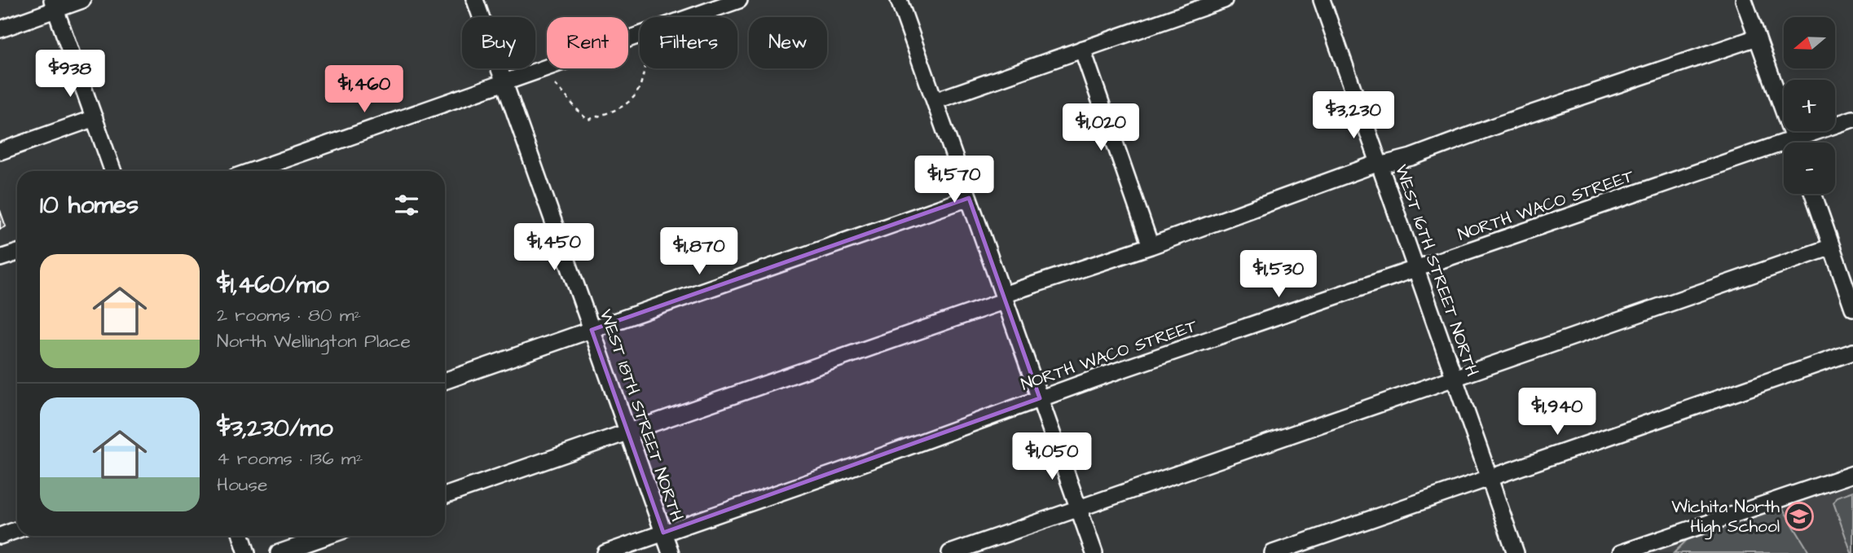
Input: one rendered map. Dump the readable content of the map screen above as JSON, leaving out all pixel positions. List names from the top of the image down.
{
  "streets": {
    "street": ["NORTH WACO STREET", "WEST 16TH STREET NORTH", "WEST 18TH STREET NORTH"]
  },
  "crossings": [
    ["NORTH WACO STREET", "WEST 16TH STREET NORTH"],
    ["NORTH WACO STREET", "WEST 18TH STREET NORTH"]
  ],
  "places": {
    "school or university": ["Wichita North High School"]
  },
  "north": "left",
  "page": {
    "map_buttons": ["+", "−"],
    "chip": [
      "Buy",
      "Rent",
      "Filters",
      "New"
    ],
    "price": [
      "$938",
      "$1,460",
      "$3,230",
      "$1,020",
      "$1,570",
      "$1,450",
      "$1,870",
      "$1,530",
      "$1,940",
      "$1,050"
    ],
    "heading": "10 homes",
    "list": [
      {
        "name": "$1,460/mo",
        "note": "2 rooms · 80 m² · North Wellington Place"
      },
      {
        "name": "$3,230/mo",
        "note": "4 rooms · 136 m² · House"
      }
    ]
  }
}
